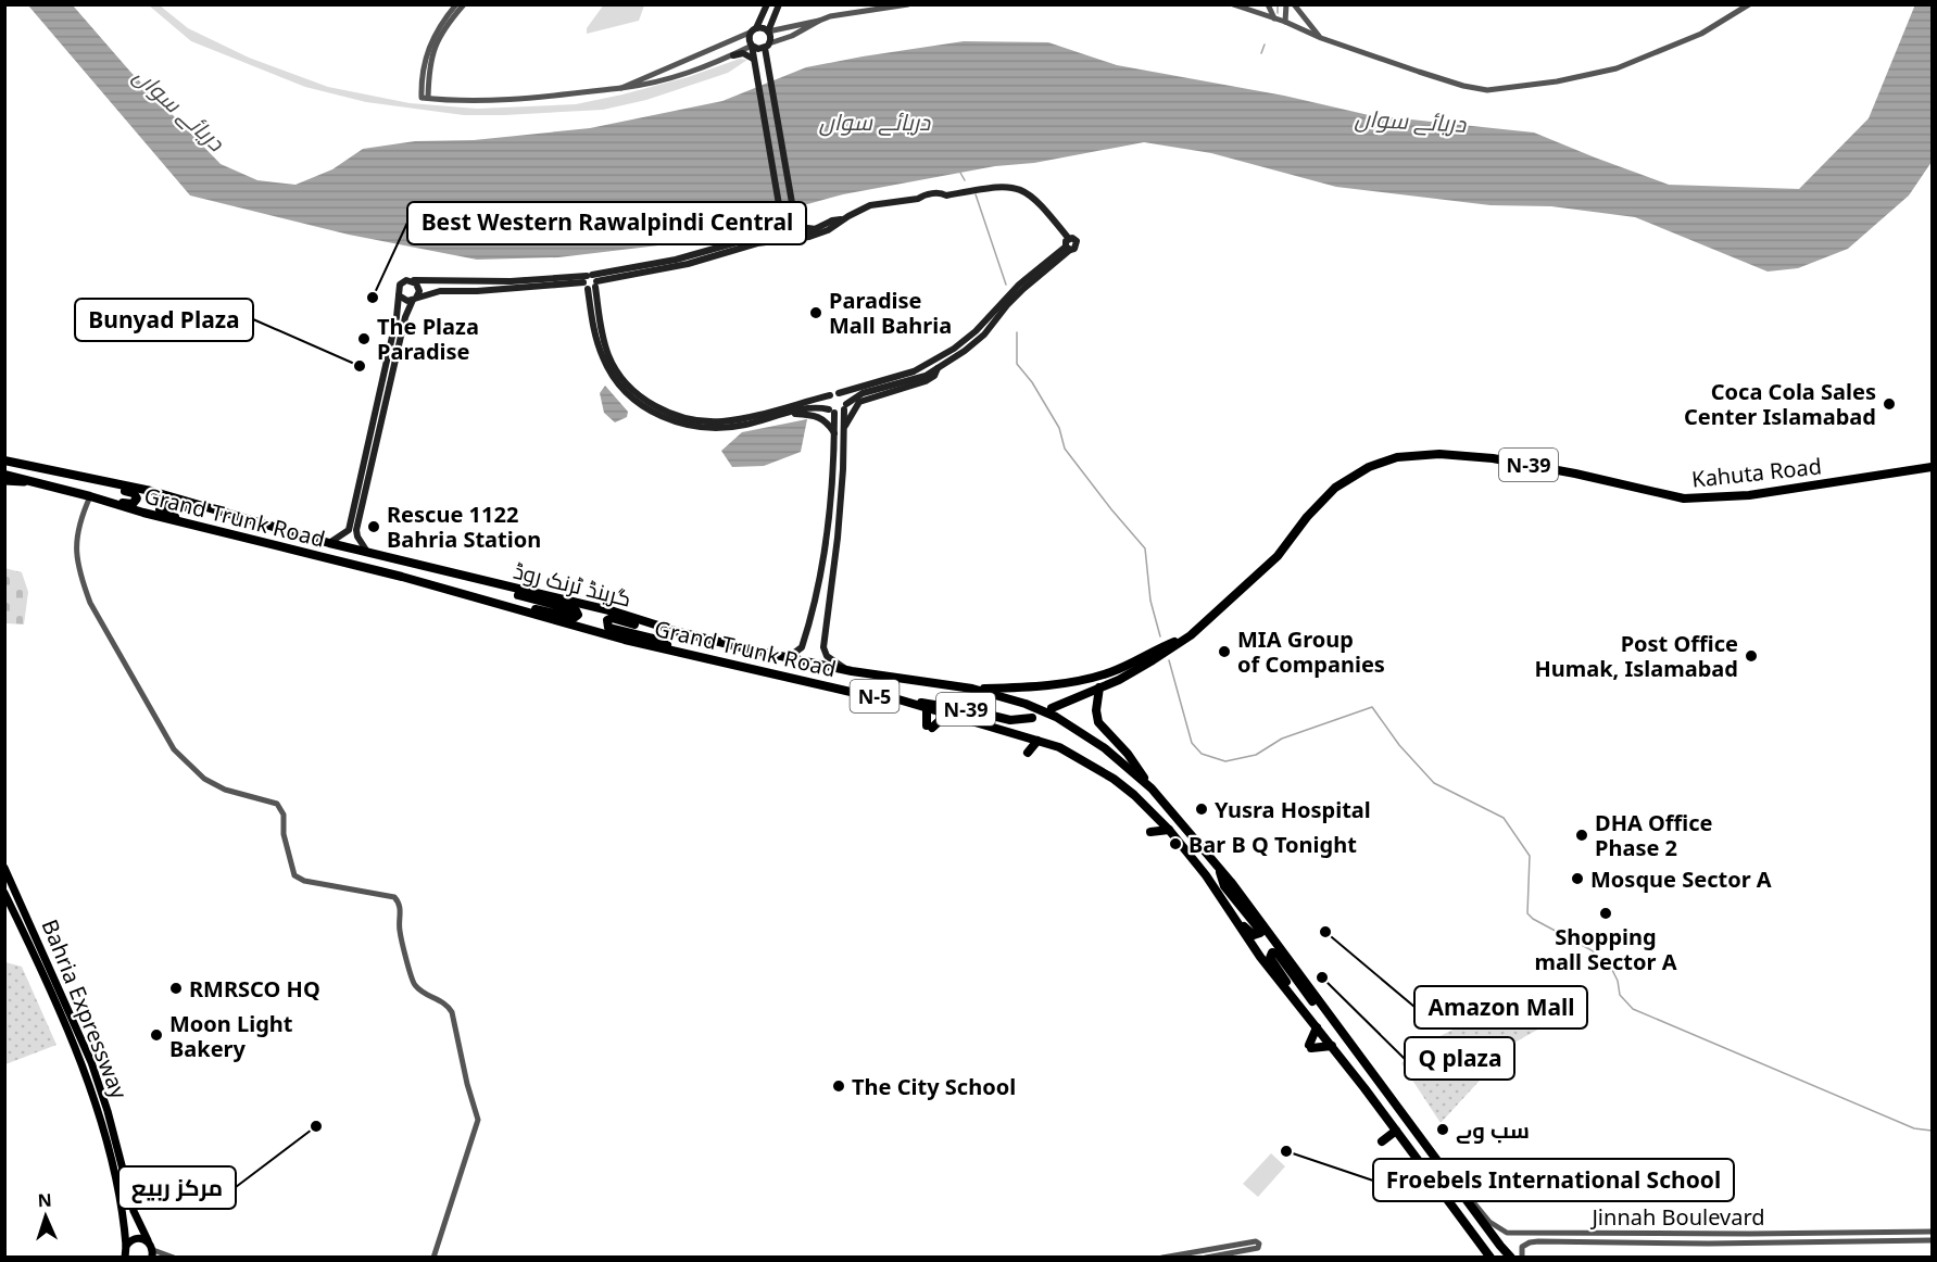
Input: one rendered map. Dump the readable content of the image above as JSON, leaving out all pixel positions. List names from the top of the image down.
{
  "streets": {
    "highway": [
      "N-39",
      "Kahuta Road",
      "Grand Trunk Road",
      "گرینڈ ٹرنک روڈ",
      "N-5"
    ],
    "main road": ["Bahria Expressway"],
    "street": ["Jinnah Boulevard"]
  },
  "crossings": [
    ["N-39", "Grand Trunk Road"],
    ["Kahuta Road", "گرینڈ ٹرنک روڈ"],
    ["Grand Trunk Road", "N-5"],
    ["گرینڈ ٹرنک روڈ", "N-5"],
    ["N-5", "Jinnah Boulevard"]
  ],
  "water": ["دریائے سواں"],
  "places": [
    "Best Western Rawalpindi Central",
    "Paradise Mall Bahria",
    "The Plaza Paradise",
    "Bunyad Plaza",
    "Coca Cola Sales Center Islamabad",
    "Rescue 1122 Bahria Station",
    "MIA Group of Companies",
    "Post Office Humak, Islamabad",
    "Yusra Hospital",
    "DHA Office Phase 2",
    "Bar B Q Tonight",
    "Mosque Sector A",
    "Shopping mall Sector A",
    "Amazon Mall",
    "Q plaza",
    "RMRSCO HQ",
    "Moon Light Bakery",
    "The City School",
    "مرکز ربیع",
    "سب وے",
    "Froebels International School"
  ],
  "north": "top"
}
